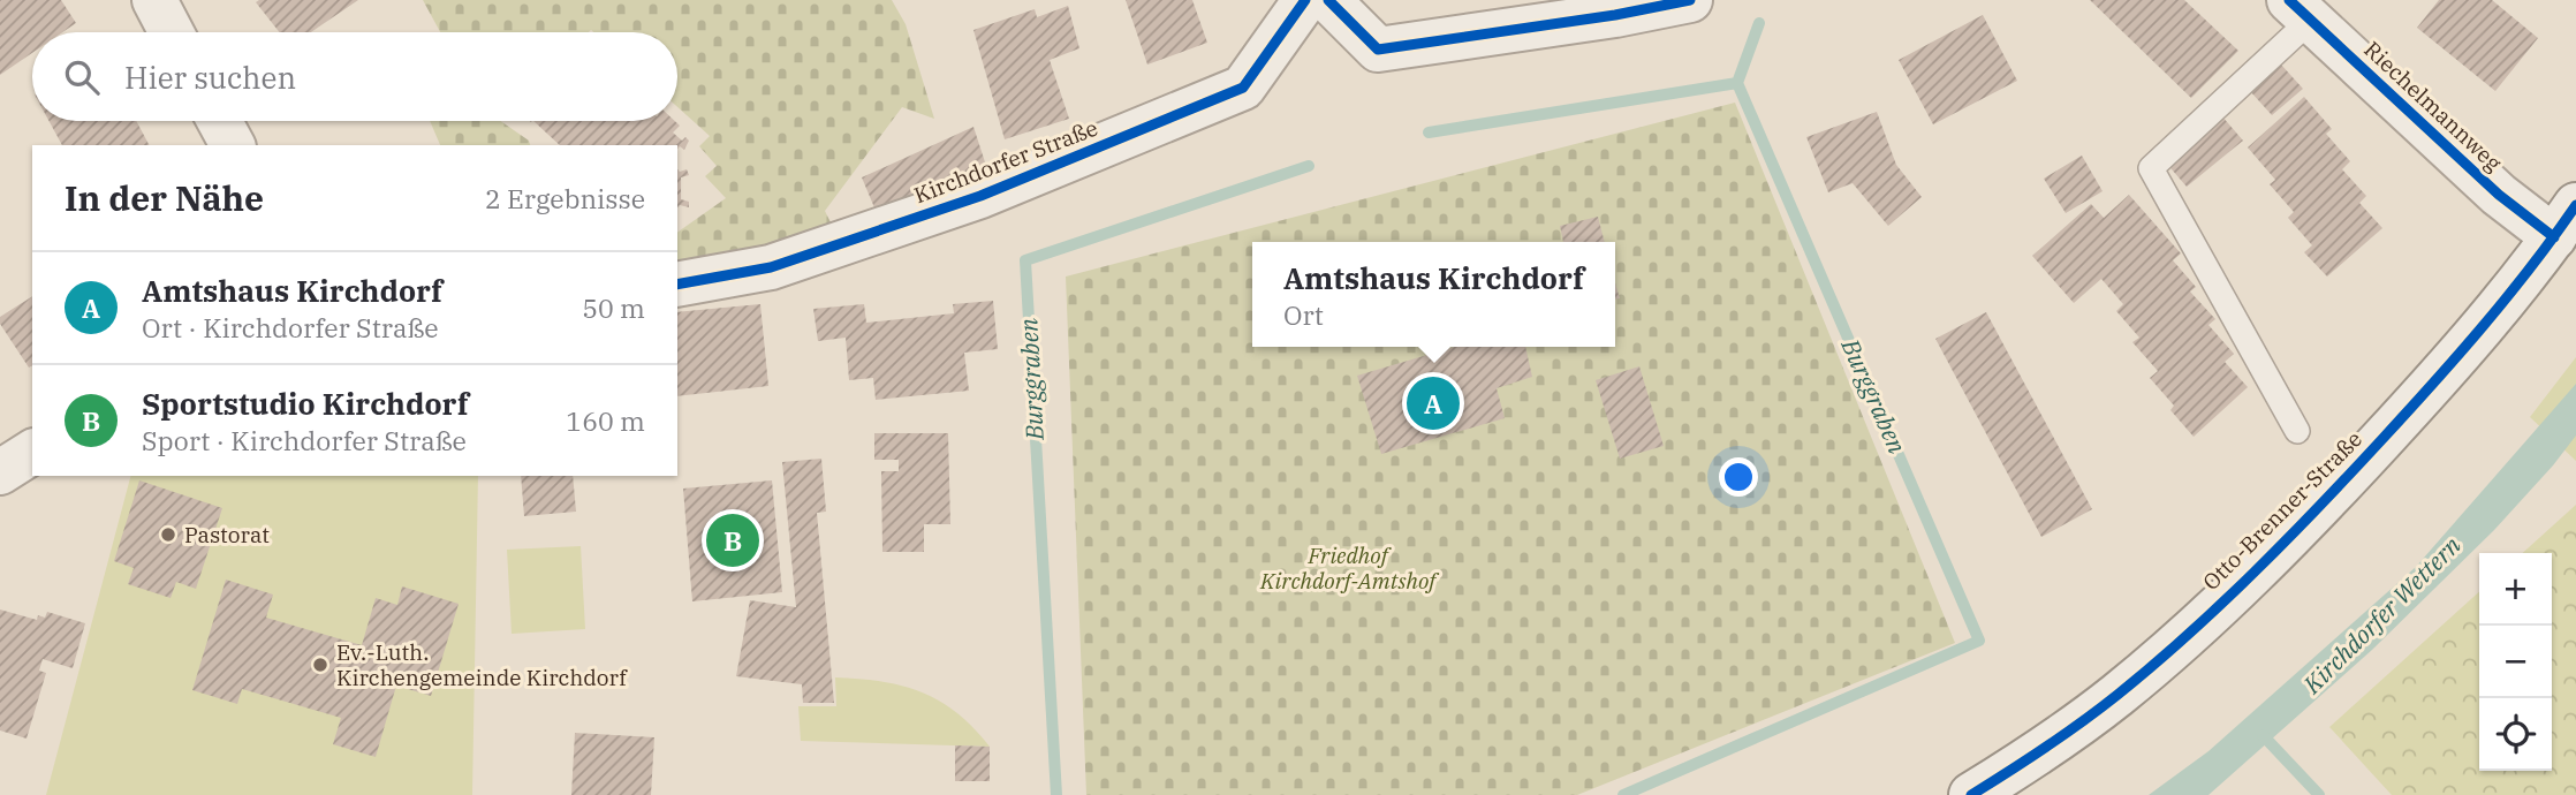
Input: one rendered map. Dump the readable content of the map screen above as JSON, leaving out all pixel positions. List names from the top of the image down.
{
  "streets": {
    "street": ["Riechelmannweg", "Kirchdorfer Straße", "Otto-Brenner-Straße"]
  },
  "crossings": [
    ["Riechelmannweg", "Otto-Brenner-Straße"]
  ],
  "water": ["Burggraben", "Kirchdorfer Wettern"],
  "parks": ["Friedhof Kirchdorf-Amtshof"],
  "places": ["Pastorat", "Ev.-Luth. Kirchengemeinde Kirchdorf"],
  "page": {
    "search": "Hier suchen",
    "heading": ["In der Nähe", "2 Ergebnisse"],
    "popup": ["Amtshaus Kirchdorf", "Ort"],
    "list": [
      {
        "mark": "A",
        "name": "Amtshaus Kirchdorf",
        "note": "Ort · Kirchdorfer Straße",
        "value": "50 m"
      },
      {
        "mark": "B",
        "name": "Sportstudio Kirchdorf",
        "note": "Sport · Kirchdorfer Straße",
        "value": "160 m"
      }
    ],
    "pins": ["A", "B"],
    "map_buttons": ["+", "−"]
  }
}
